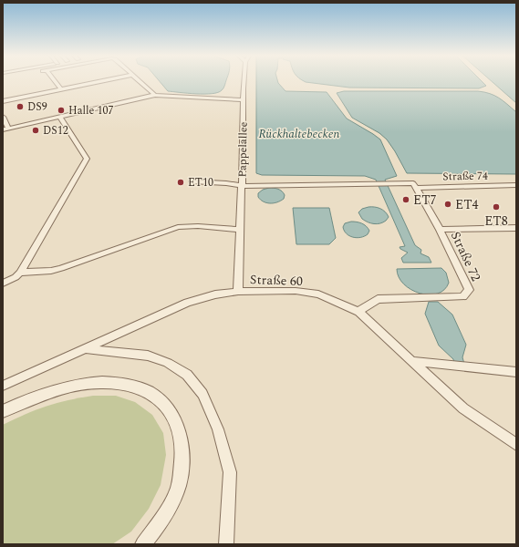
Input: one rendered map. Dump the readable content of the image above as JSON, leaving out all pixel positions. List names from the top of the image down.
{
  "streets": {
    "street": [
      "Pappelallee",
      "Straße 74",
      "Straße 72",
      "Straße 60"
    ]
  },
  "crossings": [
    ["Pappelallee", "Straße 74"],
    ["Straße 74", "Straße 72"],
    ["Straße 72", "Straße 60"]
  ],
  "water": ["Rückhaltebecken"],
  "places": [
    "DS9",
    "Halle 107",
    "DS12",
    "ET10",
    "ET7",
    "ET4",
    "ET8"
  ]
}
